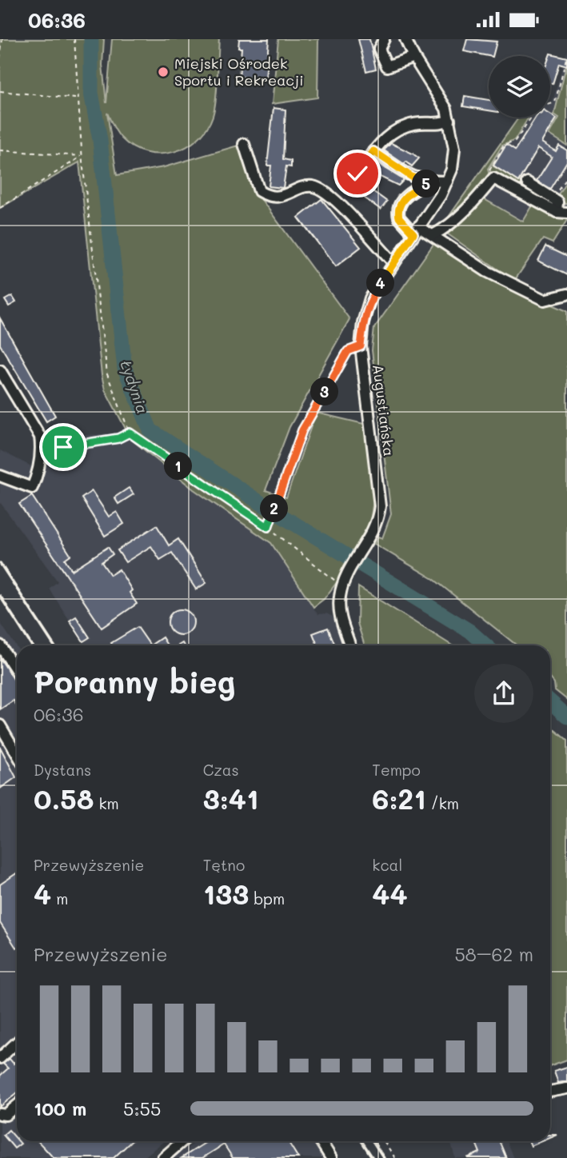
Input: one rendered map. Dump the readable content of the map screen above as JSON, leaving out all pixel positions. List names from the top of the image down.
{
  "streets": {
    "street": ["Augustiańska"]
  },
  "water": ["Łydynia"],
  "places": ["Miejski Ośrodek Sportu i Rekreacji"],
  "page": {
    "status": "06:36",
    "pins": [
      "5",
      "4",
      "3",
      "1",
      "2"
    ],
    "heading": ["Poranny bieg", "06:36"],
    "stats": [
      ["Dystans", "0.58 km"],
      ["Czas", "3:41"],
      ["Tempo", "6:21 /km"],
      ["Przewyższenie", "4 m"],
      ["Tętno", "133 bpm"],
      ["kcal", "44"]
    ],
    "chart": ["Przewyższenie", "58–62 m"],
    "list": [
      {
        "name": "100 m",
        "note": "5:55"
      }
    ]
  }
}
